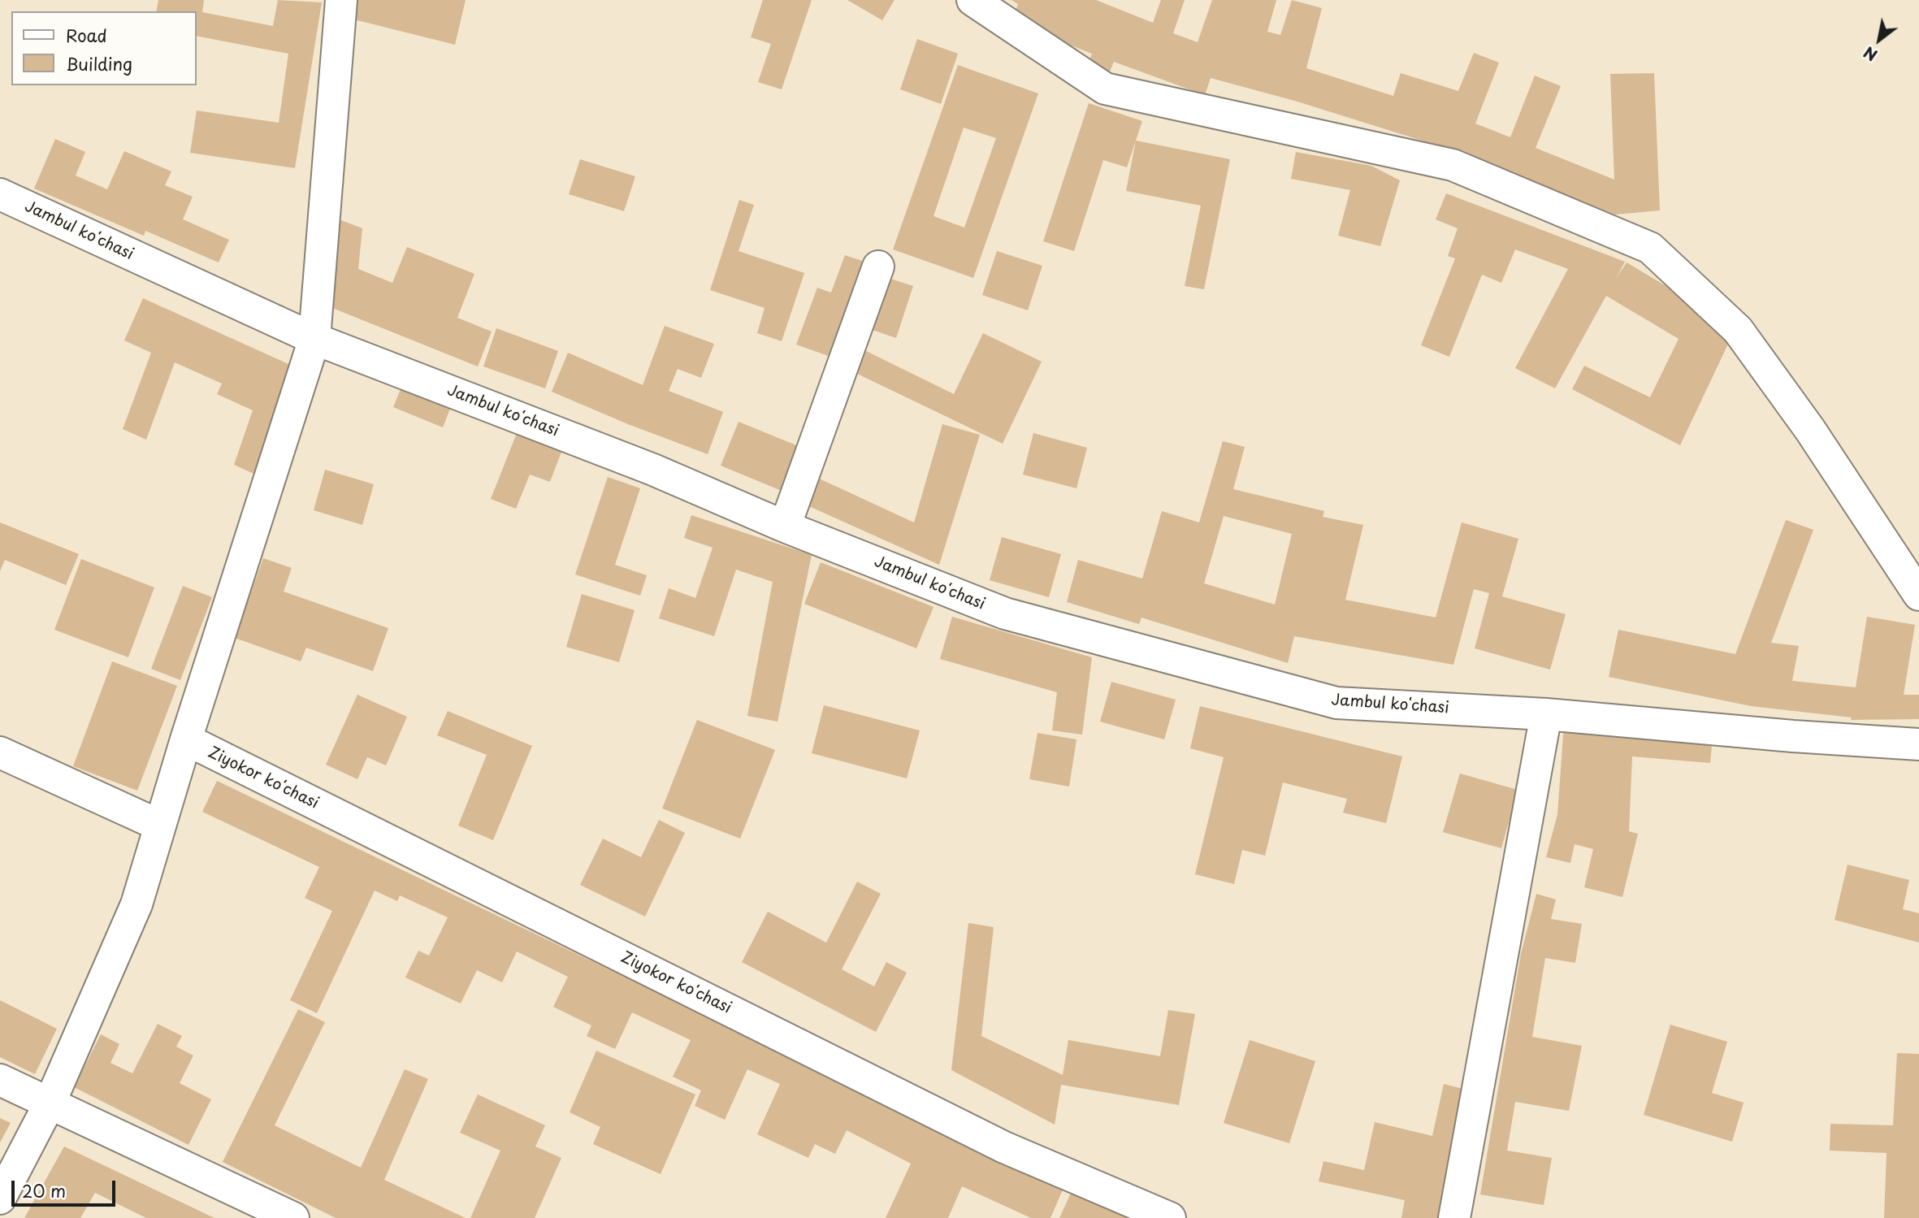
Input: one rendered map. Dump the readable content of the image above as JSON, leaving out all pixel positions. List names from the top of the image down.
{
  "streets": {
    "street": ["Jambul koʻchasi", "Ziyokor koʻchasi"]
  },
  "legend": ["Road", "Building"],
  "scale_bar": "20 m",
  "north": "bottom left"
}
